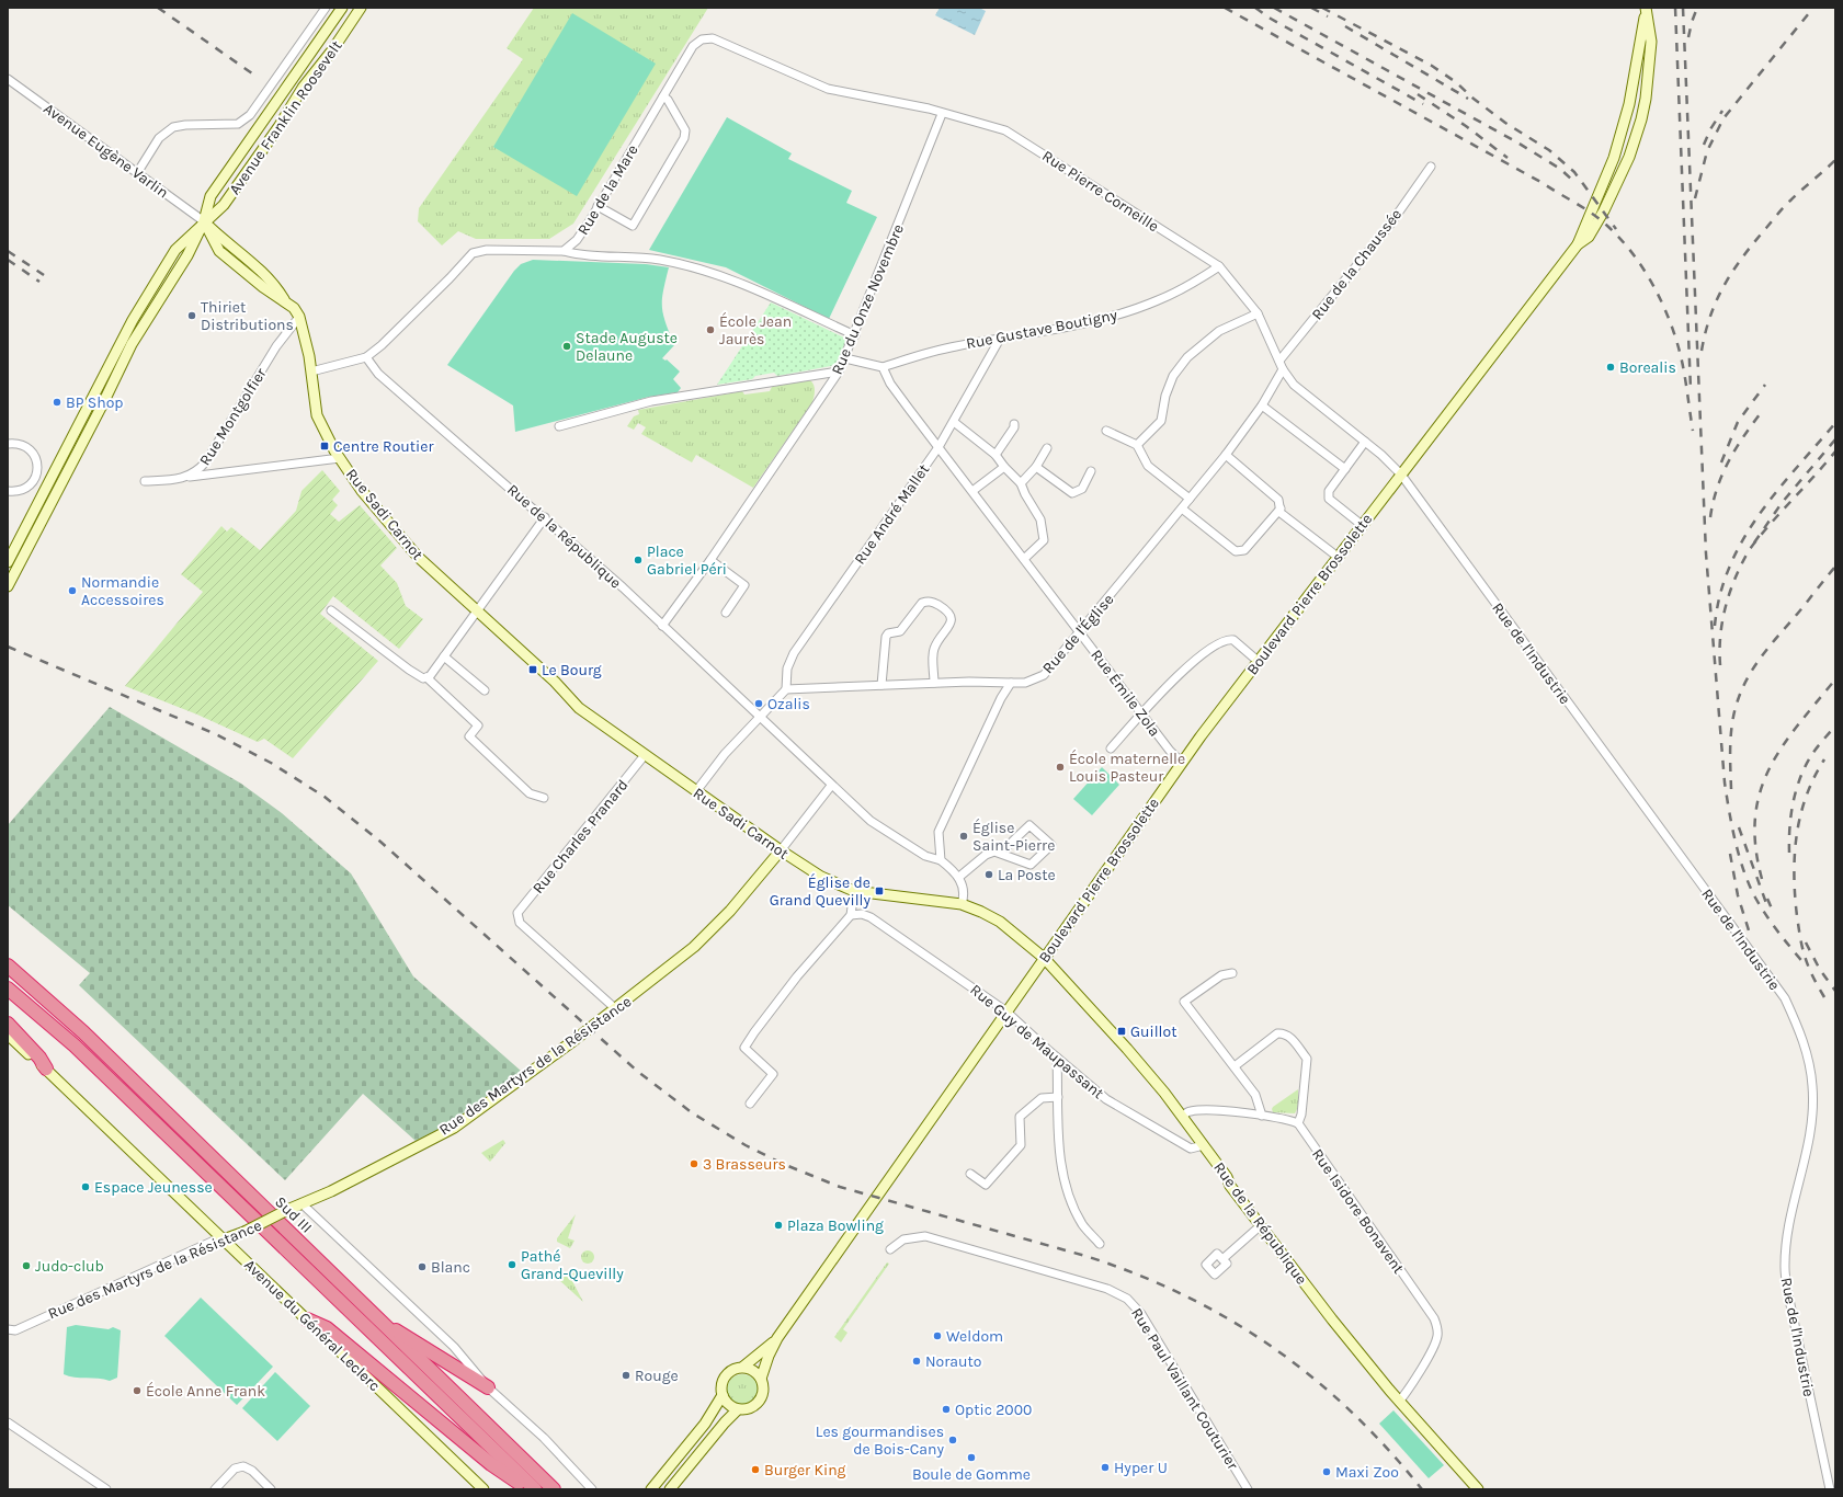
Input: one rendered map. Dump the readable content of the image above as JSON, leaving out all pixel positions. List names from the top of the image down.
{
  "streets": {
    "highway": ["Sud III"],
    "main road": [
      "Avenue Franklin Roosevelt",
      "Rue Sadi Carnot",
      "Rue de la République",
      "Boulevard Pierre Brossolette",
      "Rue des Martyrs de la Résistance",
      "Avenue du Général Leclerc"
    ],
    "street": [
      "Avenue Eugène Varlin",
      "Rue de la Mare",
      "Rue Pierre Corneille",
      "Rue de la Chaussée",
      "Rue du Onze Novembre",
      "Rue Gustave Boutigny",
      "Rue Montgolfier",
      "Rue André Mallet",
      "Rue de l'Église",
      "Rue de l'Industrie",
      "Rue Émile Zola",
      "Rue Charles Pranard",
      "Rue Guy de Maupassant",
      "Rue Isidore Bonavent",
      "Rue Paul Vaillant Couturier"
    ]
  },
  "crossings": [
    ["Avenue Franklin Roosevelt", "Avenue Eugène Varlin"],
    ["Avenue Franklin Roosevelt", "Rue Sadi Carnot"],
    ["Avenue Eugène Varlin", "Rue Sadi Carnot"],
    ["Rue de la Mare", "Rue Pierre Corneille"],
    ["Rue Pierre Corneille", "Rue de la Chaussée"],
    ["Rue Pierre Corneille", "Rue du Onze Novembre"],
    ["Rue Pierre Corneille", "Rue Gustave Boutigny"],
    ["Rue Pierre Corneille", "Boulevard Pierre Brossolette"],
    ["Rue Pierre Corneille", "Rue de l'Église"],
    ["Rue Pierre Corneille", "Rue de l'Industrie"],
    ["Rue du Onze Novembre", "Rue de la République"],
    ["Rue Gustave Boutigny", "Rue André Mallet"],
    ["Rue Gustave Boutigny", "Rue Émile Zola"],
    ["Rue Montgolfier", "Rue Sadi Carnot"],
    ["Rue Sadi Carnot", "Rue de la République"],
    ["Rue Sadi Carnot", "Boulevard Pierre Brossolette"],
    ["Rue Sadi Carnot", "Rue Charles Pranard"],
    ["Rue Sadi Carnot", "Rue des Martyrs de la Résistance"],
    ["Rue André Mallet", "Rue de l'Église"],
    ["Rue André Mallet", "Rue Émile Zola"],
    ["Rue de la République", "Boulevard Pierre Brossolette"],
    ["Rue de la République", "Rue Guy de Maupassant"],
    ["Rue de la République", "Rue des Martyrs de la Résistance"],
    ["Rue de la République", "Rue Isidore Bonavent"],
    ["Boulevard Pierre Brossolette", "Rue de l'Industrie"],
    ["Boulevard Pierre Brossolette", "Rue Émile Zola"],
    ["Boulevard Pierre Brossolette", "Rue Guy de Maupassant"],
    ["Rue de l'Église", "Rue Émile Zola"],
    ["Rue Charles Pranard", "Rue des Martyrs de la Résistance"],
    ["Rue des Martyrs de la Résistance", "Avenue du Général Leclerc"]
  ],
  "places": {
    "other": [
      "Thiriet Distributions",
      "École Jean Jaurès",
      "Stade Auguste Delaune",
      "Borealis",
      "BP Shop",
      "Place Gabriel Péri",
      "Normandie Accessoires",
      "Ozalis",
      "École maternelle Louis Pasteur",
      "Église Saint-Pierre",
      "La Poste",
      "3 Brasseurs",
      "Espace Jeunesse",
      "Plaza Bowling",
      "Pathé Grand-Quevilly",
      "Judo-club",
      "Blanc",
      "Weldom",
      "Norauto",
      "Rouge",
      "École Anne Frank",
      "Optic 2000",
      "Les gourmandises de Bois-Cany",
      "Boule de Gomme",
      "Hyper U",
      "Burger King",
      "Maxi Zoo"
    ],
    "transit": [
      "Centre Routier",
      "Le Bourg",
      "Église de Grand Quevilly",
      "Guillot"
    ]
  }
}
